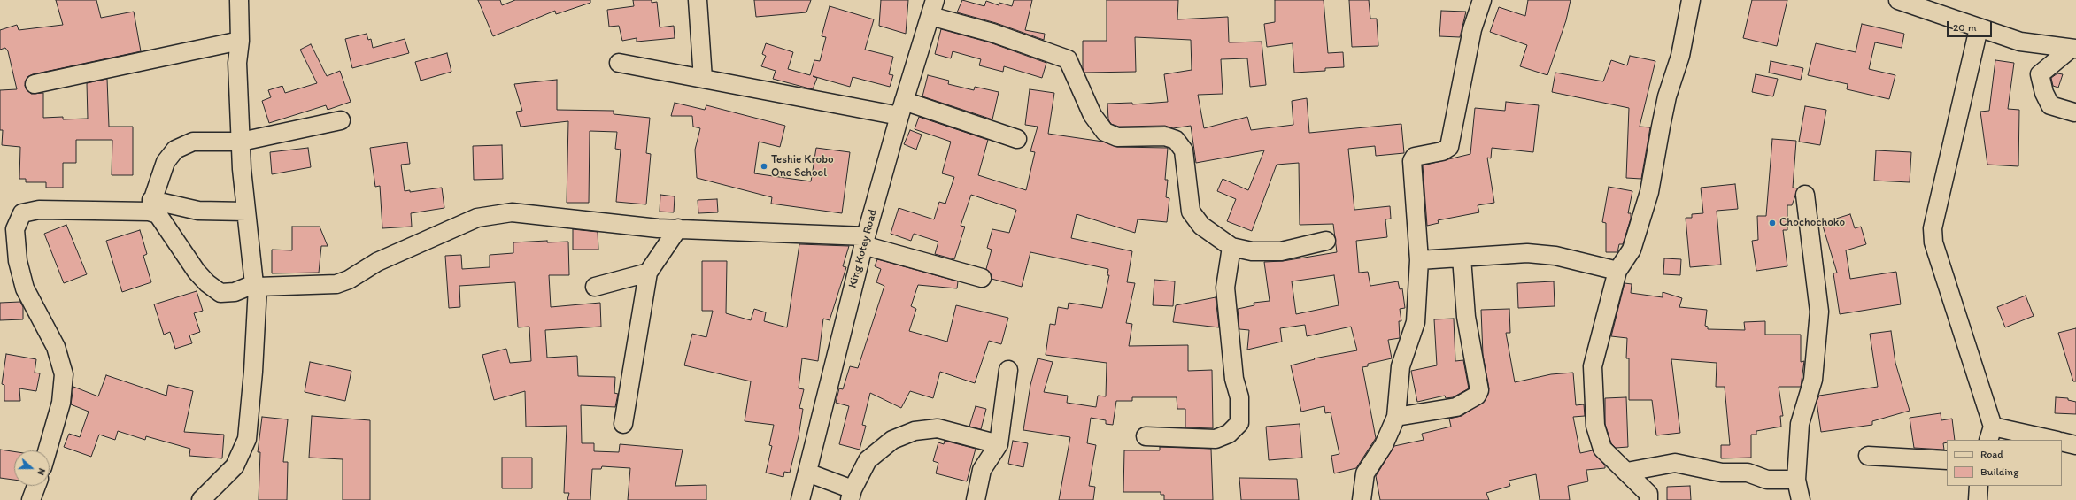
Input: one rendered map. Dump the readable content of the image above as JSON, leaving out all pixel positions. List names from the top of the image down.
{
  "streets": {
    "street": ["King Kotey Road"]
  },
  "places": ["Teshie Krobo One School", "Chochochoko"],
  "legend": ["Road", "Building"],
  "scale_bar": "20 m",
  "north": "right"
}
